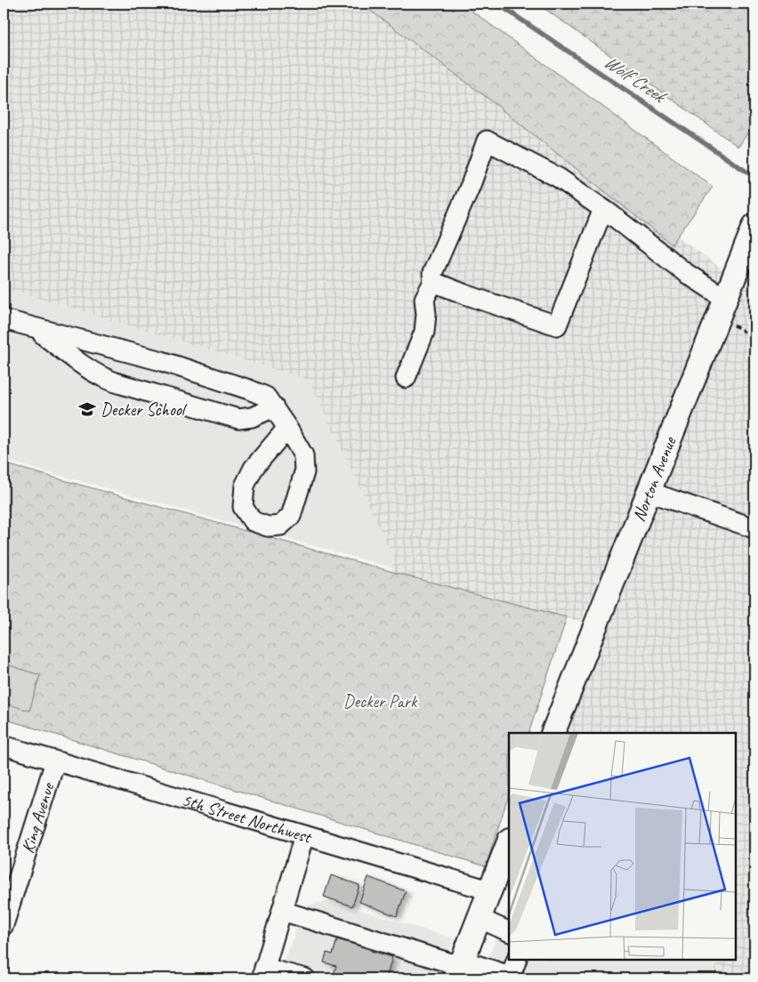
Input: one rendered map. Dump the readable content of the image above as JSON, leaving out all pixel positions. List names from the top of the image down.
{
  "streets": {
    "main road": ["Norton Avenue"],
    "street": ["King Avenue", "5th Street Northwest"]
  },
  "crossings": [
    ["King Avenue", "5th Street Northwest"]
  ],
  "water": ["Wolf Creek"],
  "parks": ["Decker Park"],
  "places": {
    "school or university": ["Decker School"]
  }
}
